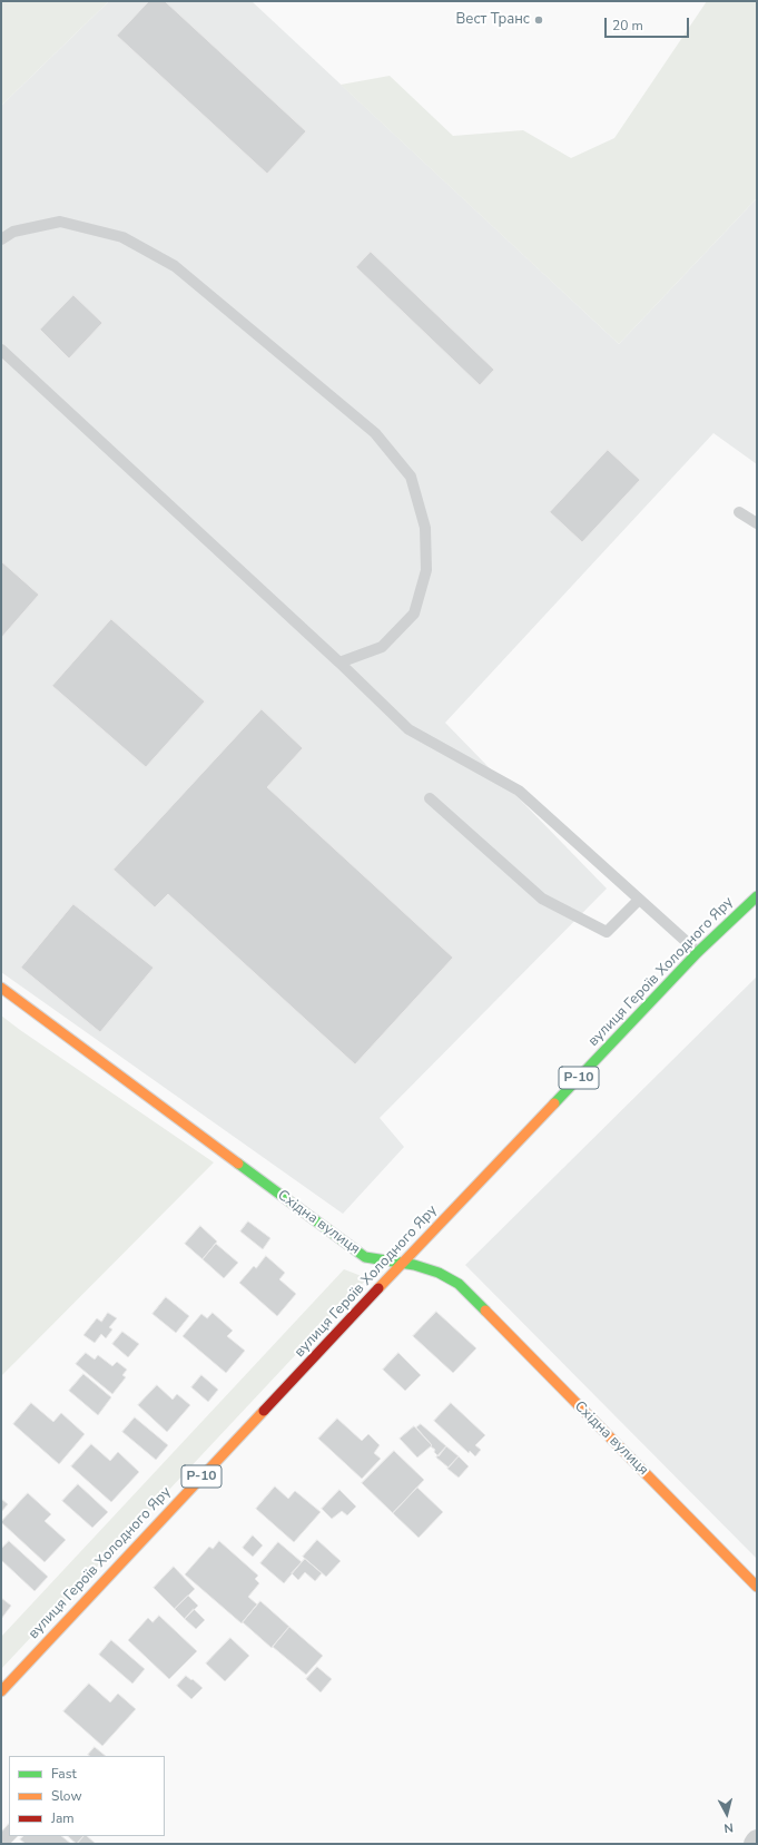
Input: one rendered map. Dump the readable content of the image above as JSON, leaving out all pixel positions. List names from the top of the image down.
{
  "streets": {
    "main road": ["вулиця Героїв Холодного Яру", "Р-10", "Східна вулиця"]
  },
  "crossings": [
    ["вулиця Героїв Холодного Яру", "Східна вулиця"]
  ],
  "places": ["Вест Транс"],
  "legend": ["Fast", "Slow", "Jam"],
  "scale_bar": "20 m",
  "north": "bottom"
}
